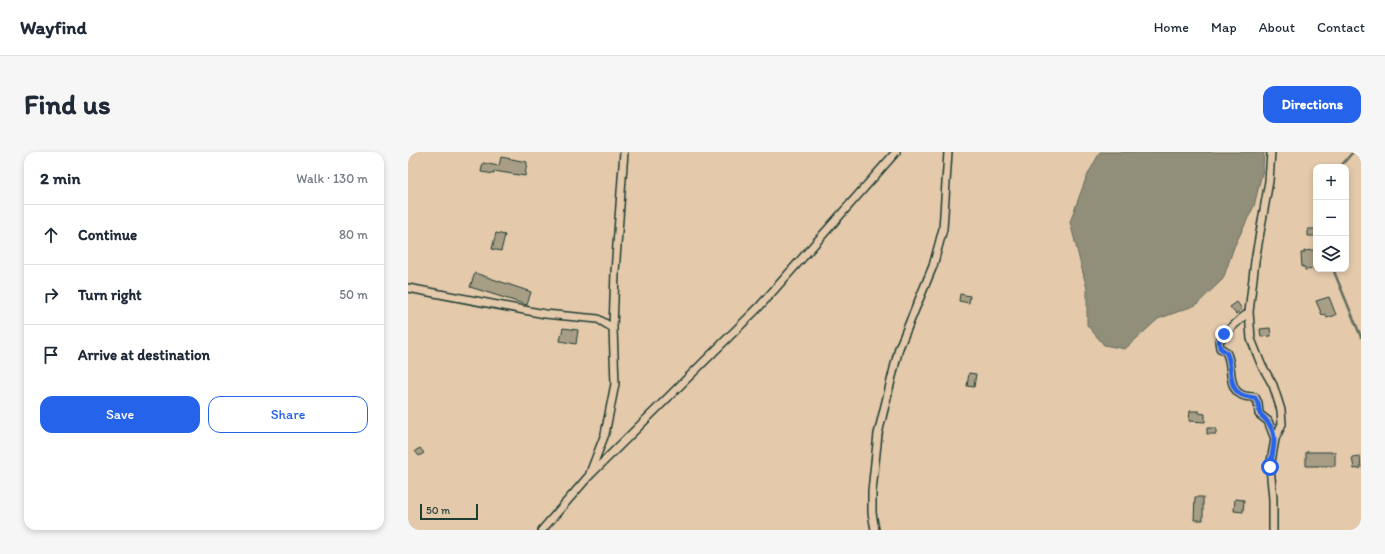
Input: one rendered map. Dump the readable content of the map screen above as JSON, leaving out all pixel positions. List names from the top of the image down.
{
  "scale_bar": "50 m",
  "page": {
    "header": "Wayfind",
    "nav": [
      "Home",
      "Map",
      "About",
      "Contact"
    ],
    "buttons": [
      "Directions",
      ["Save", "Share"]
    ],
    "title": "Find us",
    "heading": ["2 min", "Walk · 130 m"],
    "map_buttons": ["+", "−"],
    "list": [
      ["Continue", "80 m"],
      ["Turn right", "50 m"],
      "Arrive at destination"
    ],
    "scale": "50 m"
  }
}
